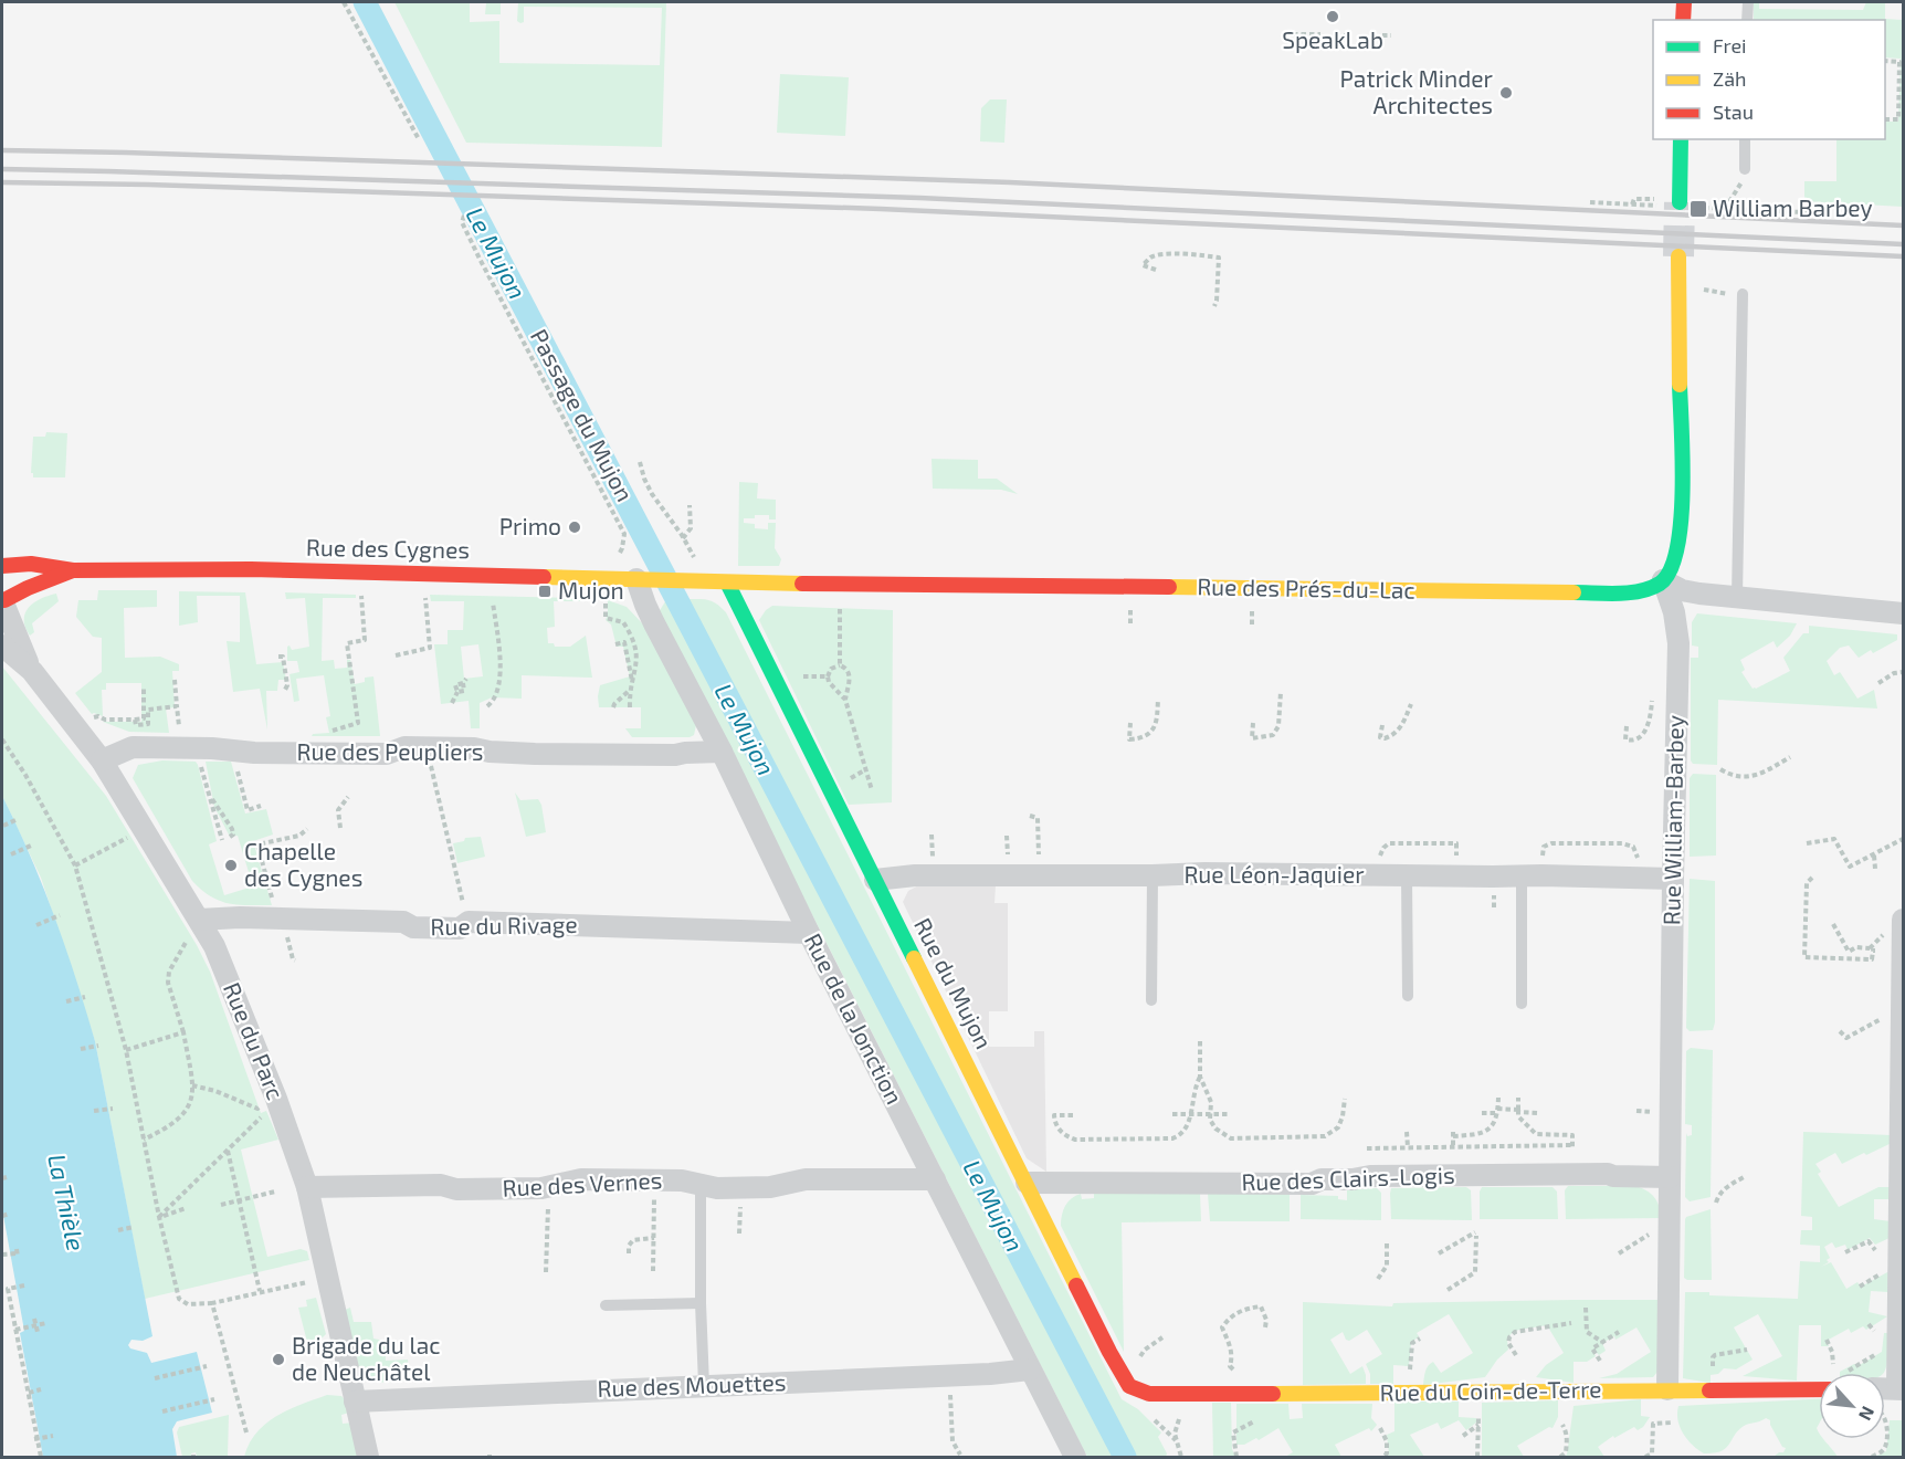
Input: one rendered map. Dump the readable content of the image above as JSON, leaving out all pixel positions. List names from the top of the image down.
{
  "streets": {
    "street": [
      "Rue des Cygnes",
      "Rue des Prés-du-Lac",
      "Rue des Peupliers",
      "Rue William-Barbey",
      "Rue Léon-Jaquier",
      "Rue du Rivage",
      "Rue du Mujon",
      "Rue de la Jonction",
      "Rue du Parc",
      "Rue des Clairs-Logis",
      "Rue des Vernes",
      "Rue des Mouettes",
      "Rue du Coin-de-Terre"
    ],
    "path": ["Passage du Mujon"]
  },
  "crossings": [
    ["Rue des Cygnes", "Rue des Prés-du-Lac"],
    ["Rue des Cygnes", "Rue de la Jonction"],
    ["Rue des Cygnes", "Rue du Parc"],
    ["Rue des Prés-du-Lac", "Rue William-Barbey"],
    ["Rue des Prés-du-Lac", "Rue du Mujon"],
    ["Rue des Peupliers", "Rue de la Jonction"],
    ["Rue des Peupliers", "Rue du Parc"],
    ["Rue William-Barbey", "Rue Léon-Jaquier"],
    ["Rue William-Barbey", "Rue des Clairs-Logis"],
    ["Rue William-Barbey", "Rue du Coin-de-Terre"],
    ["Rue Léon-Jaquier", "Rue du Mujon"],
    ["Rue du Rivage", "Rue de la Jonction"],
    ["Rue du Rivage", "Rue du Parc"],
    ["Rue du Mujon", "Rue des Clairs-Logis"],
    ["Rue du Mujon", "Rue du Coin-de-Terre"],
    ["Rue de la Jonction", "Rue des Vernes"],
    ["Rue de la Jonction", "Rue des Mouettes"],
    ["Rue du Parc", "Rue des Vernes"],
    ["Rue du Parc", "Rue des Mouettes"]
  ],
  "water": ["Le Mujon", "La Thièle"],
  "places": {
    "other": [
      "SpeakLab",
      "Patrick Minder Architectes",
      "Primo",
      "Chapelle des Cygnes",
      "Brigade du lac de Neuchâtel"
    ],
    "transit": ["William Barbey", "Mujon"]
  },
  "legend": ["Frei", "Zäh", "Stau"],
  "north": "bottom right"
}
